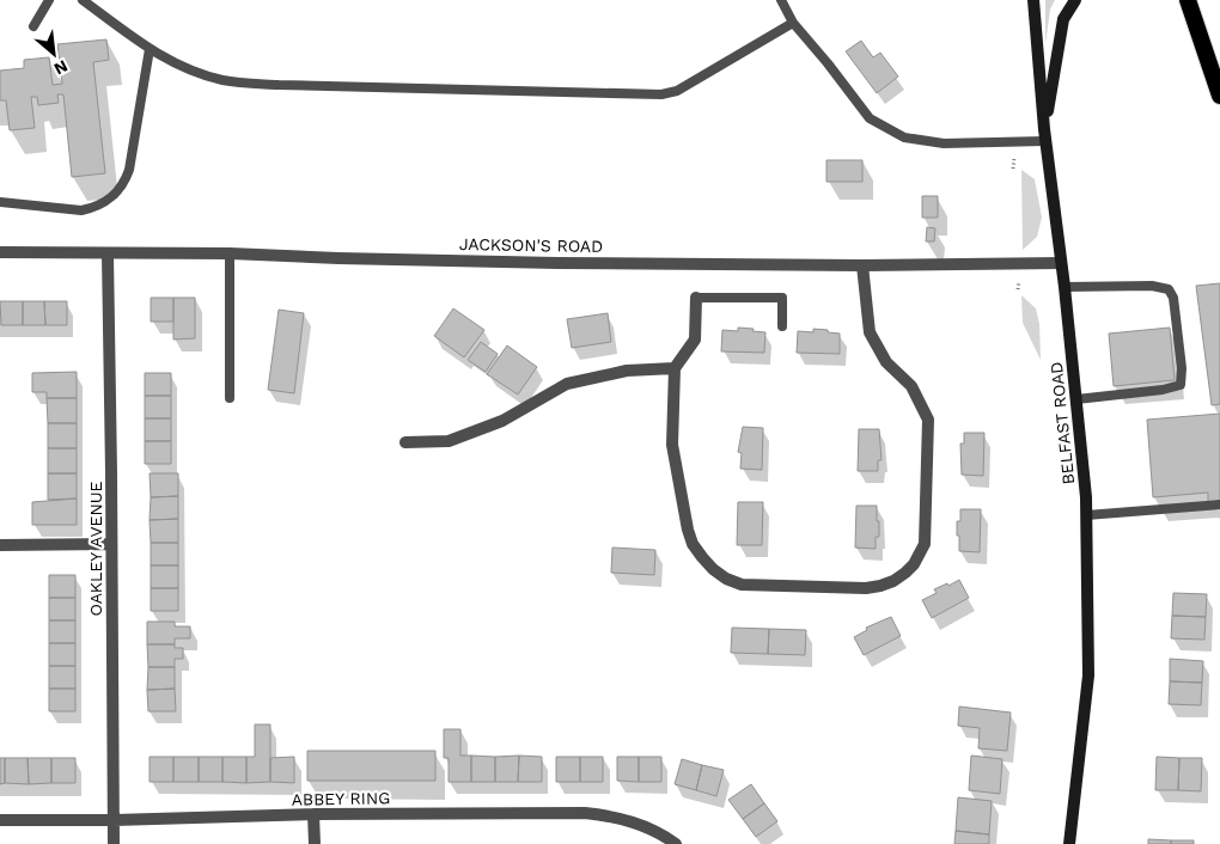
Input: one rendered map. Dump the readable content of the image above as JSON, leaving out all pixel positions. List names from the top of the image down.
{
  "streets": {
    "main road": ["BELFAST ROAD"],
    "street": ["JACKSON'S ROAD", "OAKLEY AVENUE", "ABBEY RING"]
  },
  "crossings": [
    ["JACKSON'S ROAD", "BELFAST ROAD"],
    ["JACKSON'S ROAD", "OAKLEY AVENUE"],
    ["OAKLEY AVENUE", "ABBEY RING"]
  ],
  "north": "bottom right"
}
